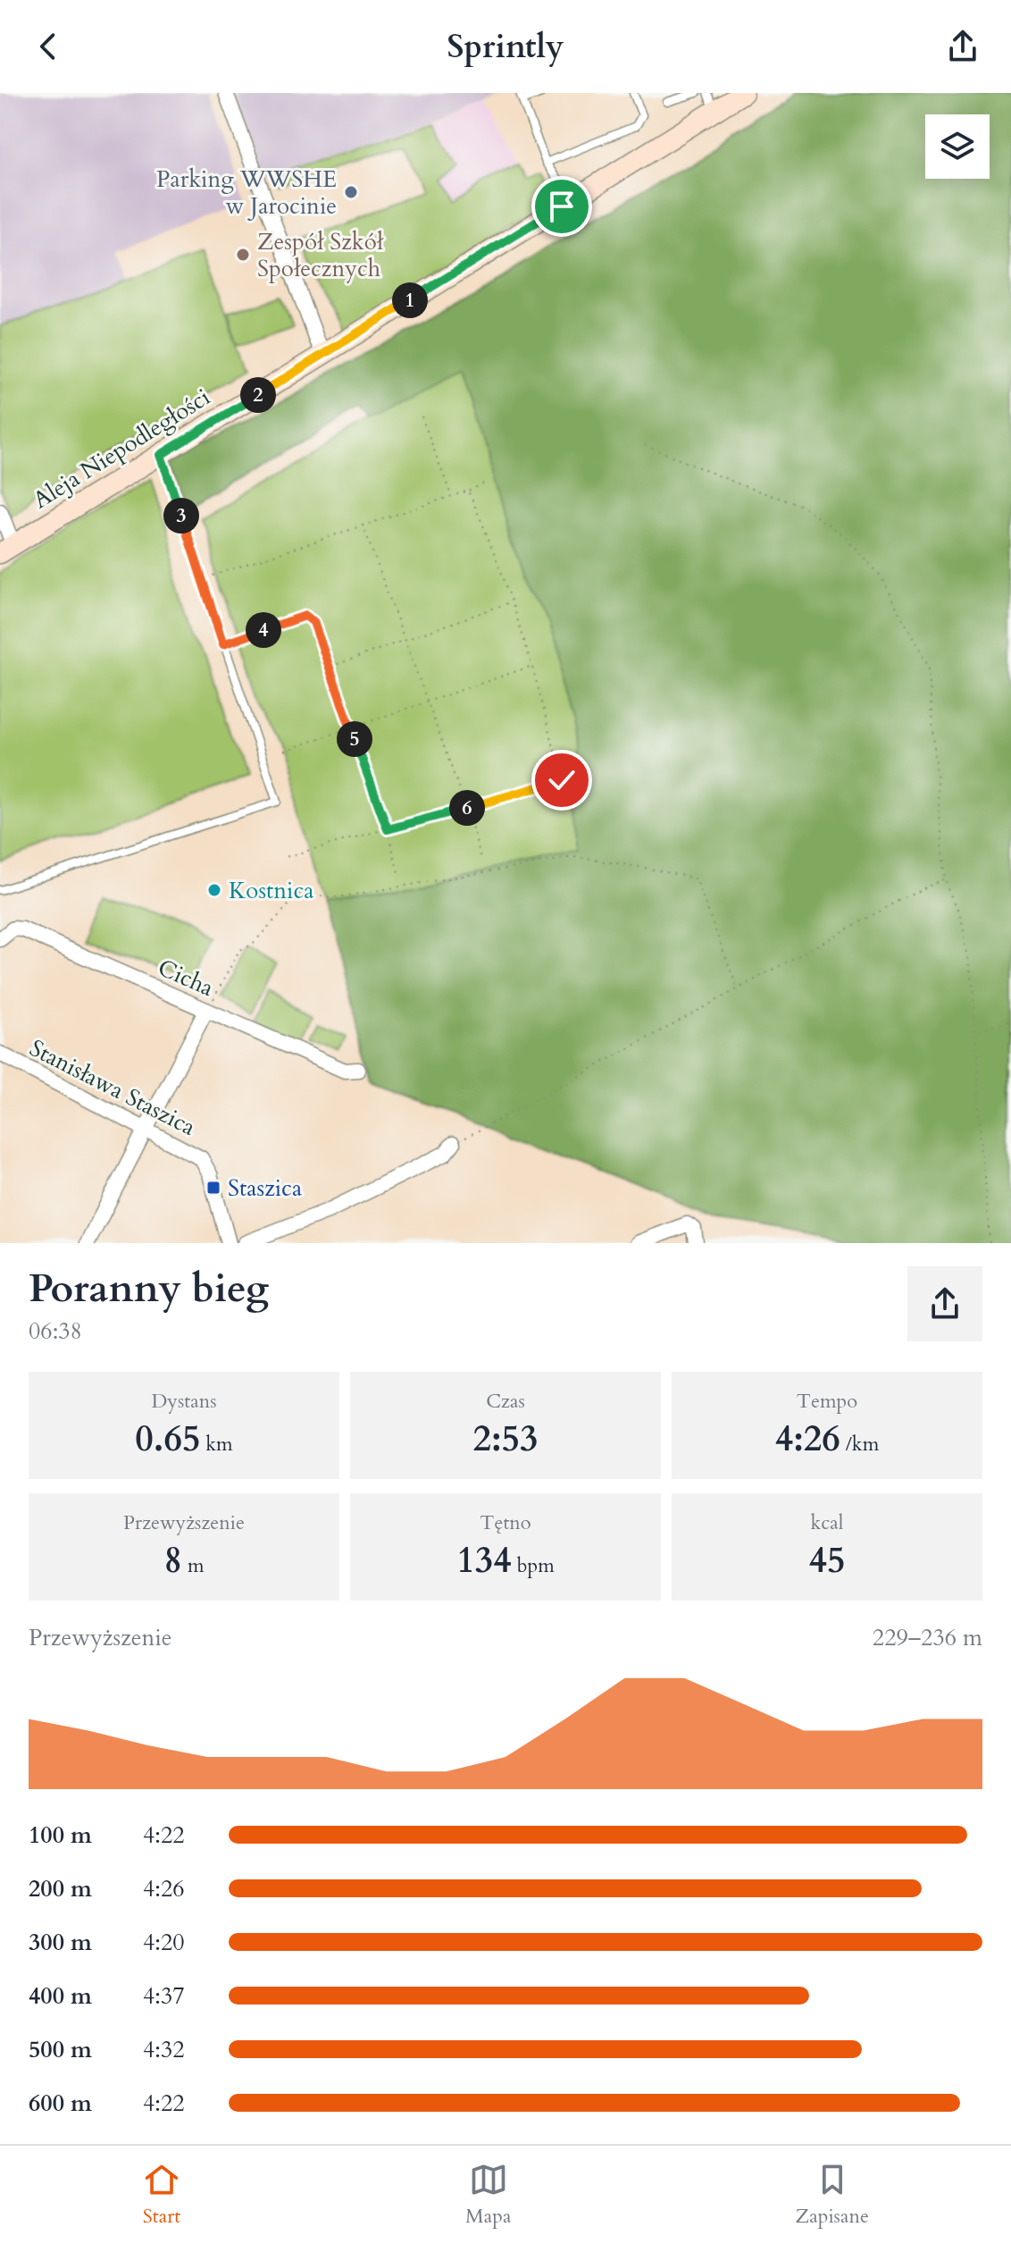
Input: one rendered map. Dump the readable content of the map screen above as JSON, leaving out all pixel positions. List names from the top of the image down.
{
  "streets": {
    "main road": ["Aleja Niepodległości"],
    "street": ["Cicha", "Stanisława Staszica"]
  },
  "places": {
    "other": ["Parking WWSHE w Jarocinie", "Zespół Szkół Społecznych", "Kostnica"],
    "transit": ["Staszica"]
  },
  "page": {
    "header": "Sprintly",
    "pins": [
      "1",
      "2",
      "3",
      "4",
      "5",
      "6"
    ],
    "heading": ["Poranny bieg", "06:38"],
    "stats": [
      ["Dystans", "0.65 km"],
      ["Czas", "2:53"],
      ["Tempo", "4:26 /km"],
      ["Przewyższenie", "8 m"],
      ["Tętno", "134 bpm"],
      ["kcal", "45"]
    ],
    "chart": ["Przewyższenie", "229–236 m"],
    "list": [
      {
        "name": "100 m",
        "note": "4:22"
      },
      {
        "name": "200 m",
        "note": "4:26"
      },
      {
        "name": "300 m",
        "note": "4:20"
      },
      {
        "name": "400 m",
        "note": "4:37"
      },
      {
        "name": "500 m",
        "note": "4:32"
      },
      {
        "name": "600 m",
        "note": "4:22"
      }
    ],
    "tabs": ["Start", "Mapa", "Zapisane"]
  }
}
